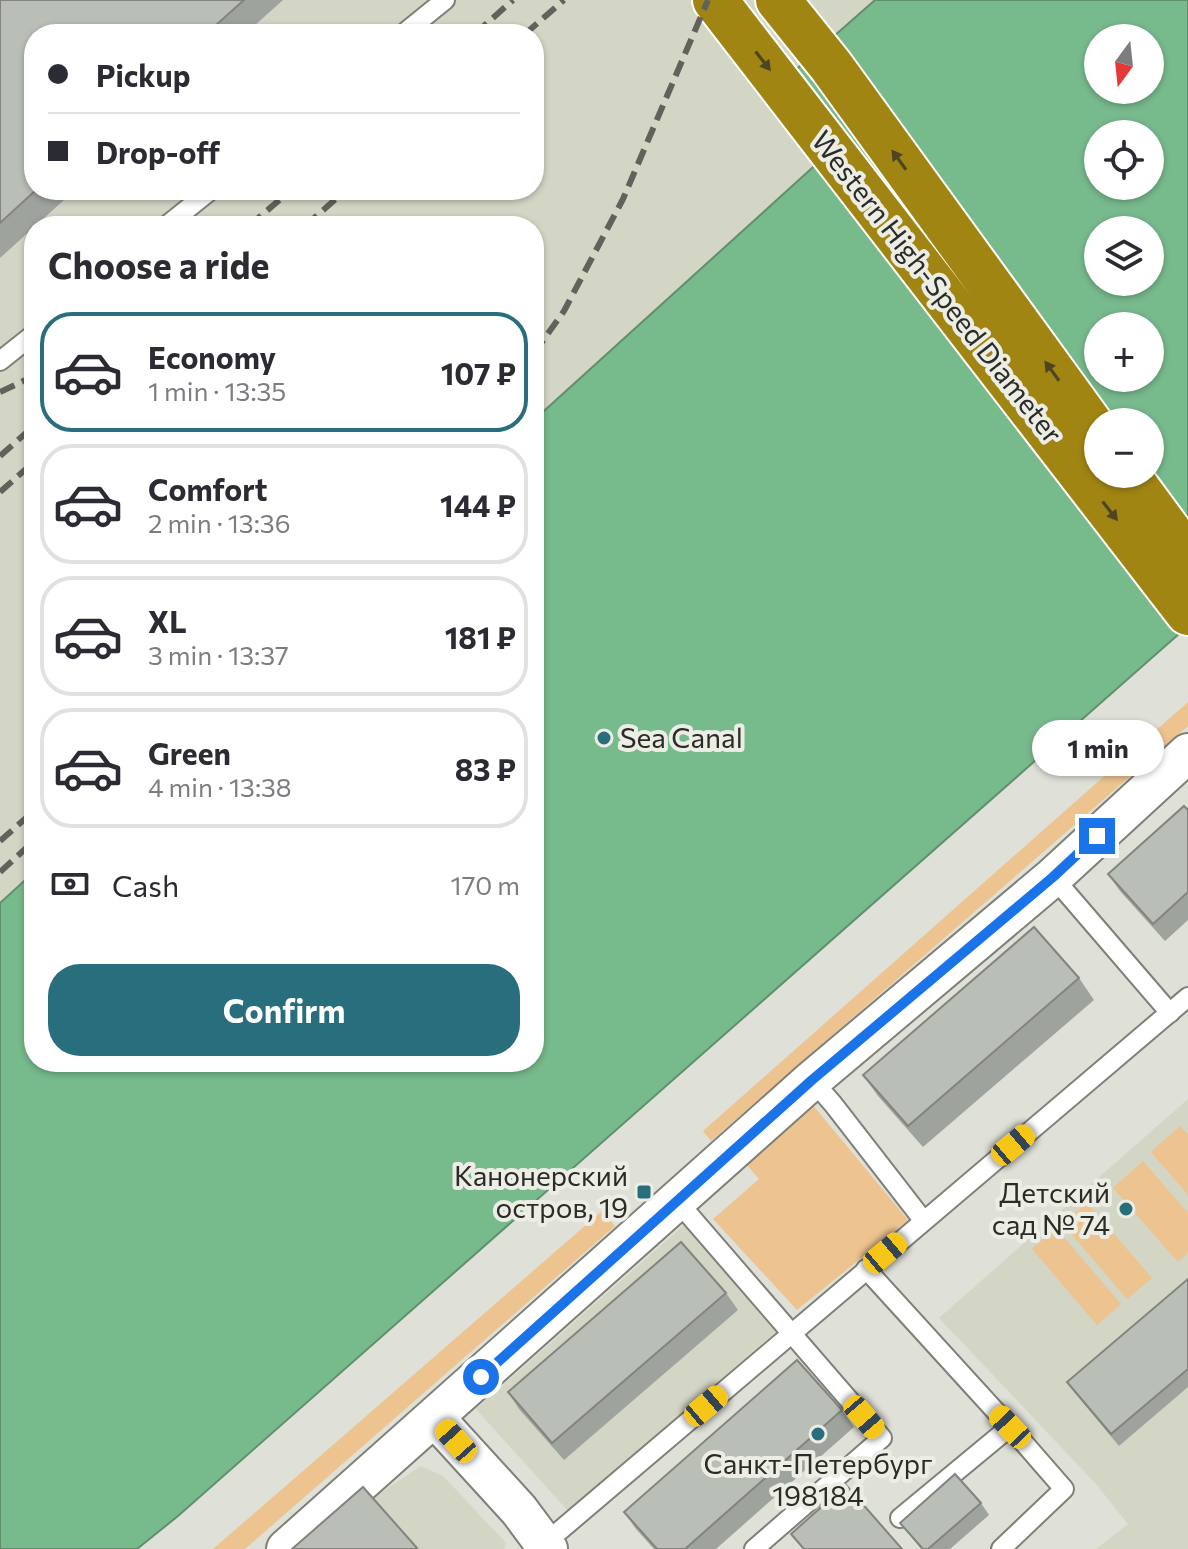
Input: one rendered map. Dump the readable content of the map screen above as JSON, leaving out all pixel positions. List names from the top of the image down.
{
  "streets": {
    "highway": ["Western High-Speed Diameter"]
  },
  "places": {
    "other": ["Sea Canal", "Детский сад № 74", "Санкт-Петербург 198184"],
    "transit": ["Канонерский остров, 19"]
  },
  "north": "bottom",
  "page": {
    "map_buttons": ["+", "−"],
    "banner": ["Pickup", "Drop-off"],
    "heading": "Choose a ride",
    "list": [
      {
        "name": "Economy",
        "note": "1 min · 13:35",
        "value": "107 ₽"
      },
      {
        "name": "Comfort",
        "note": "2 min · 13:36",
        "value": "144 ₽"
      },
      {
        "name": "XL",
        "note": "3 min · 13:37",
        "value": "181 ₽"
      },
      {
        "name": "Green",
        "note": "4 min · 13:38",
        "value": "83 ₽"
      }
    ],
    "bubble": "1 min",
    "pay": ["Cash", "170 m"],
    "buttons": "Confirm"
  }
}
